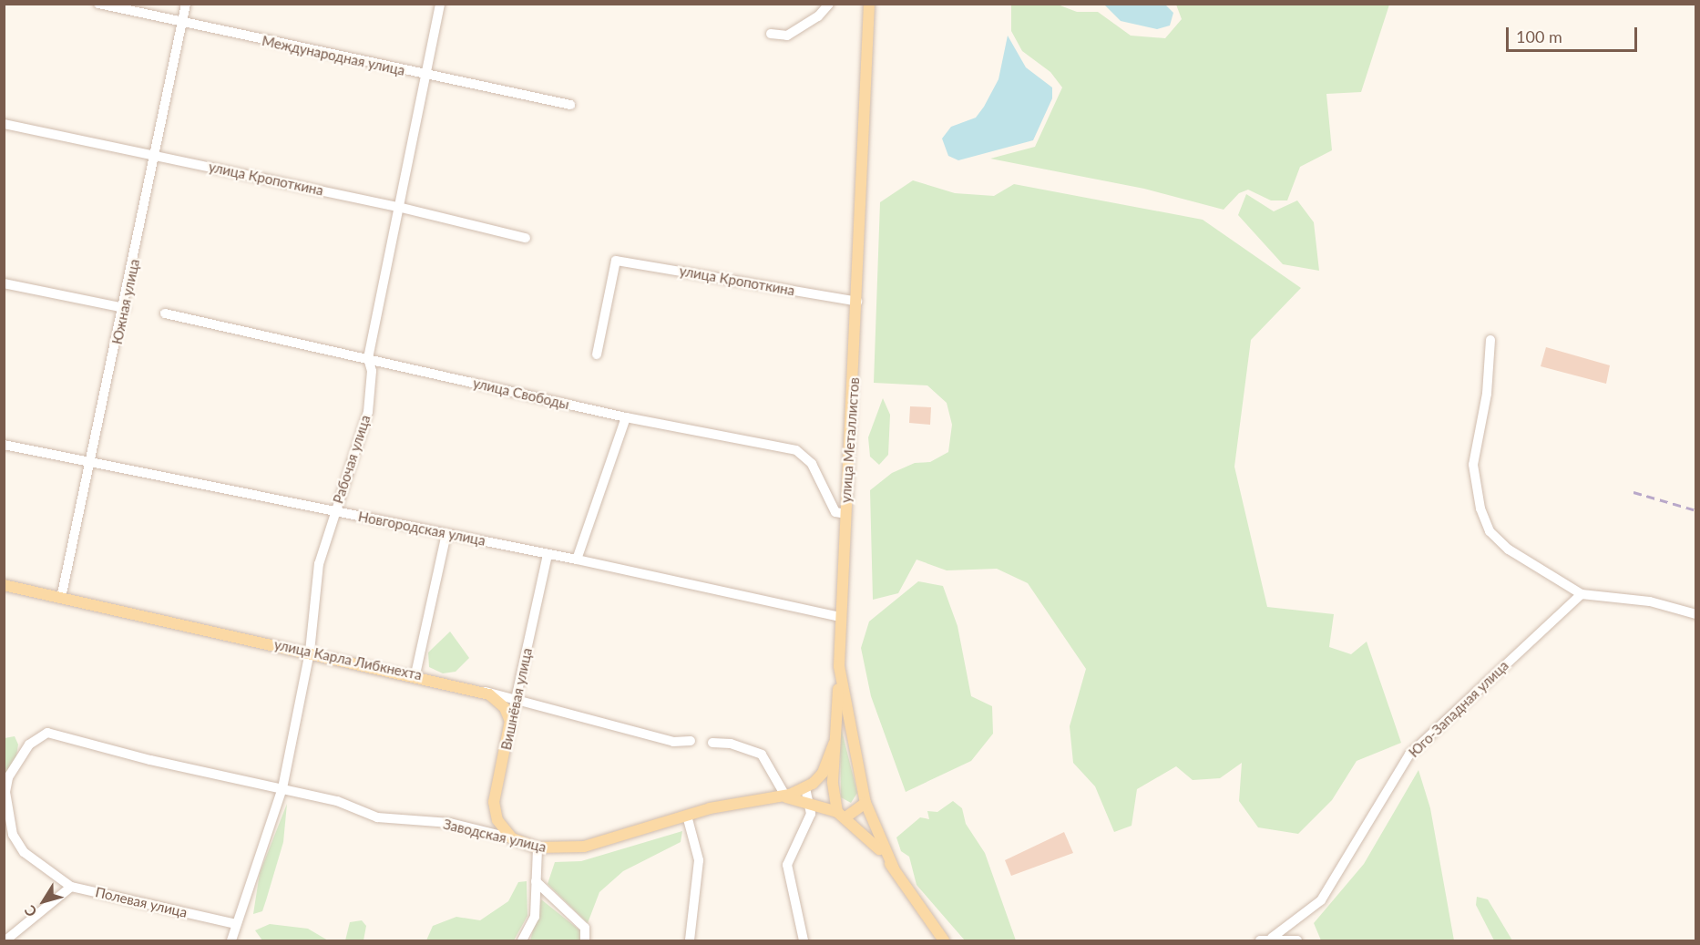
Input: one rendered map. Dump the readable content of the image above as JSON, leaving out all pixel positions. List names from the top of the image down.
{
  "streets": {
    "main road": [
      "улица Металлистов",
      "улица Карла Либкнехта",
      "Вишнёвая улица",
      "Заводская улица"
    ],
    "street": [
      "Международная улица",
      "улица Кропоткина",
      "Южная улица",
      "улица Свободы",
      "Рабочая улица",
      "Новгородская улица",
      "Юго-Западная улица",
      "Полевая улица"
    ]
  },
  "crossings": [
    ["Международная улица", "Южная улица"],
    ["Международная улица", "Рабочая улица"],
    ["улица Кропоткина", "Южная улица"],
    ["улица Кропоткина", "улица Металлистов"],
    ["улица Кропоткина", "Рабочая улица"],
    ["Южная улица", "Новгородская улица"],
    ["Южная улица", "улица Карла Либкнехта"],
    ["улица Свободы", "улица Металлистов"],
    ["улица Свободы", "Рабочая улица"],
    ["улица Металлистов", "Новгородская улица"],
    ["Рабочая улица", "Новгородская улица"],
    ["Рабочая улица", "улица Карла Либкнехта"],
    ["Рабочая улица", "Заводская улица"],
    ["Рабочая улица", "Полевая улица"],
    ["Новгородская улица", "Вишнёвая улица"],
    ["улица Карла Либкнехта", "Вишнёвая улица"],
    ["Вишнёвая улица", "Заводская улица"],
    ["Заводская улица", "Полевая улица"]
  ],
  "scale_bar": "100 m",
  "north": "bottom left"
}
